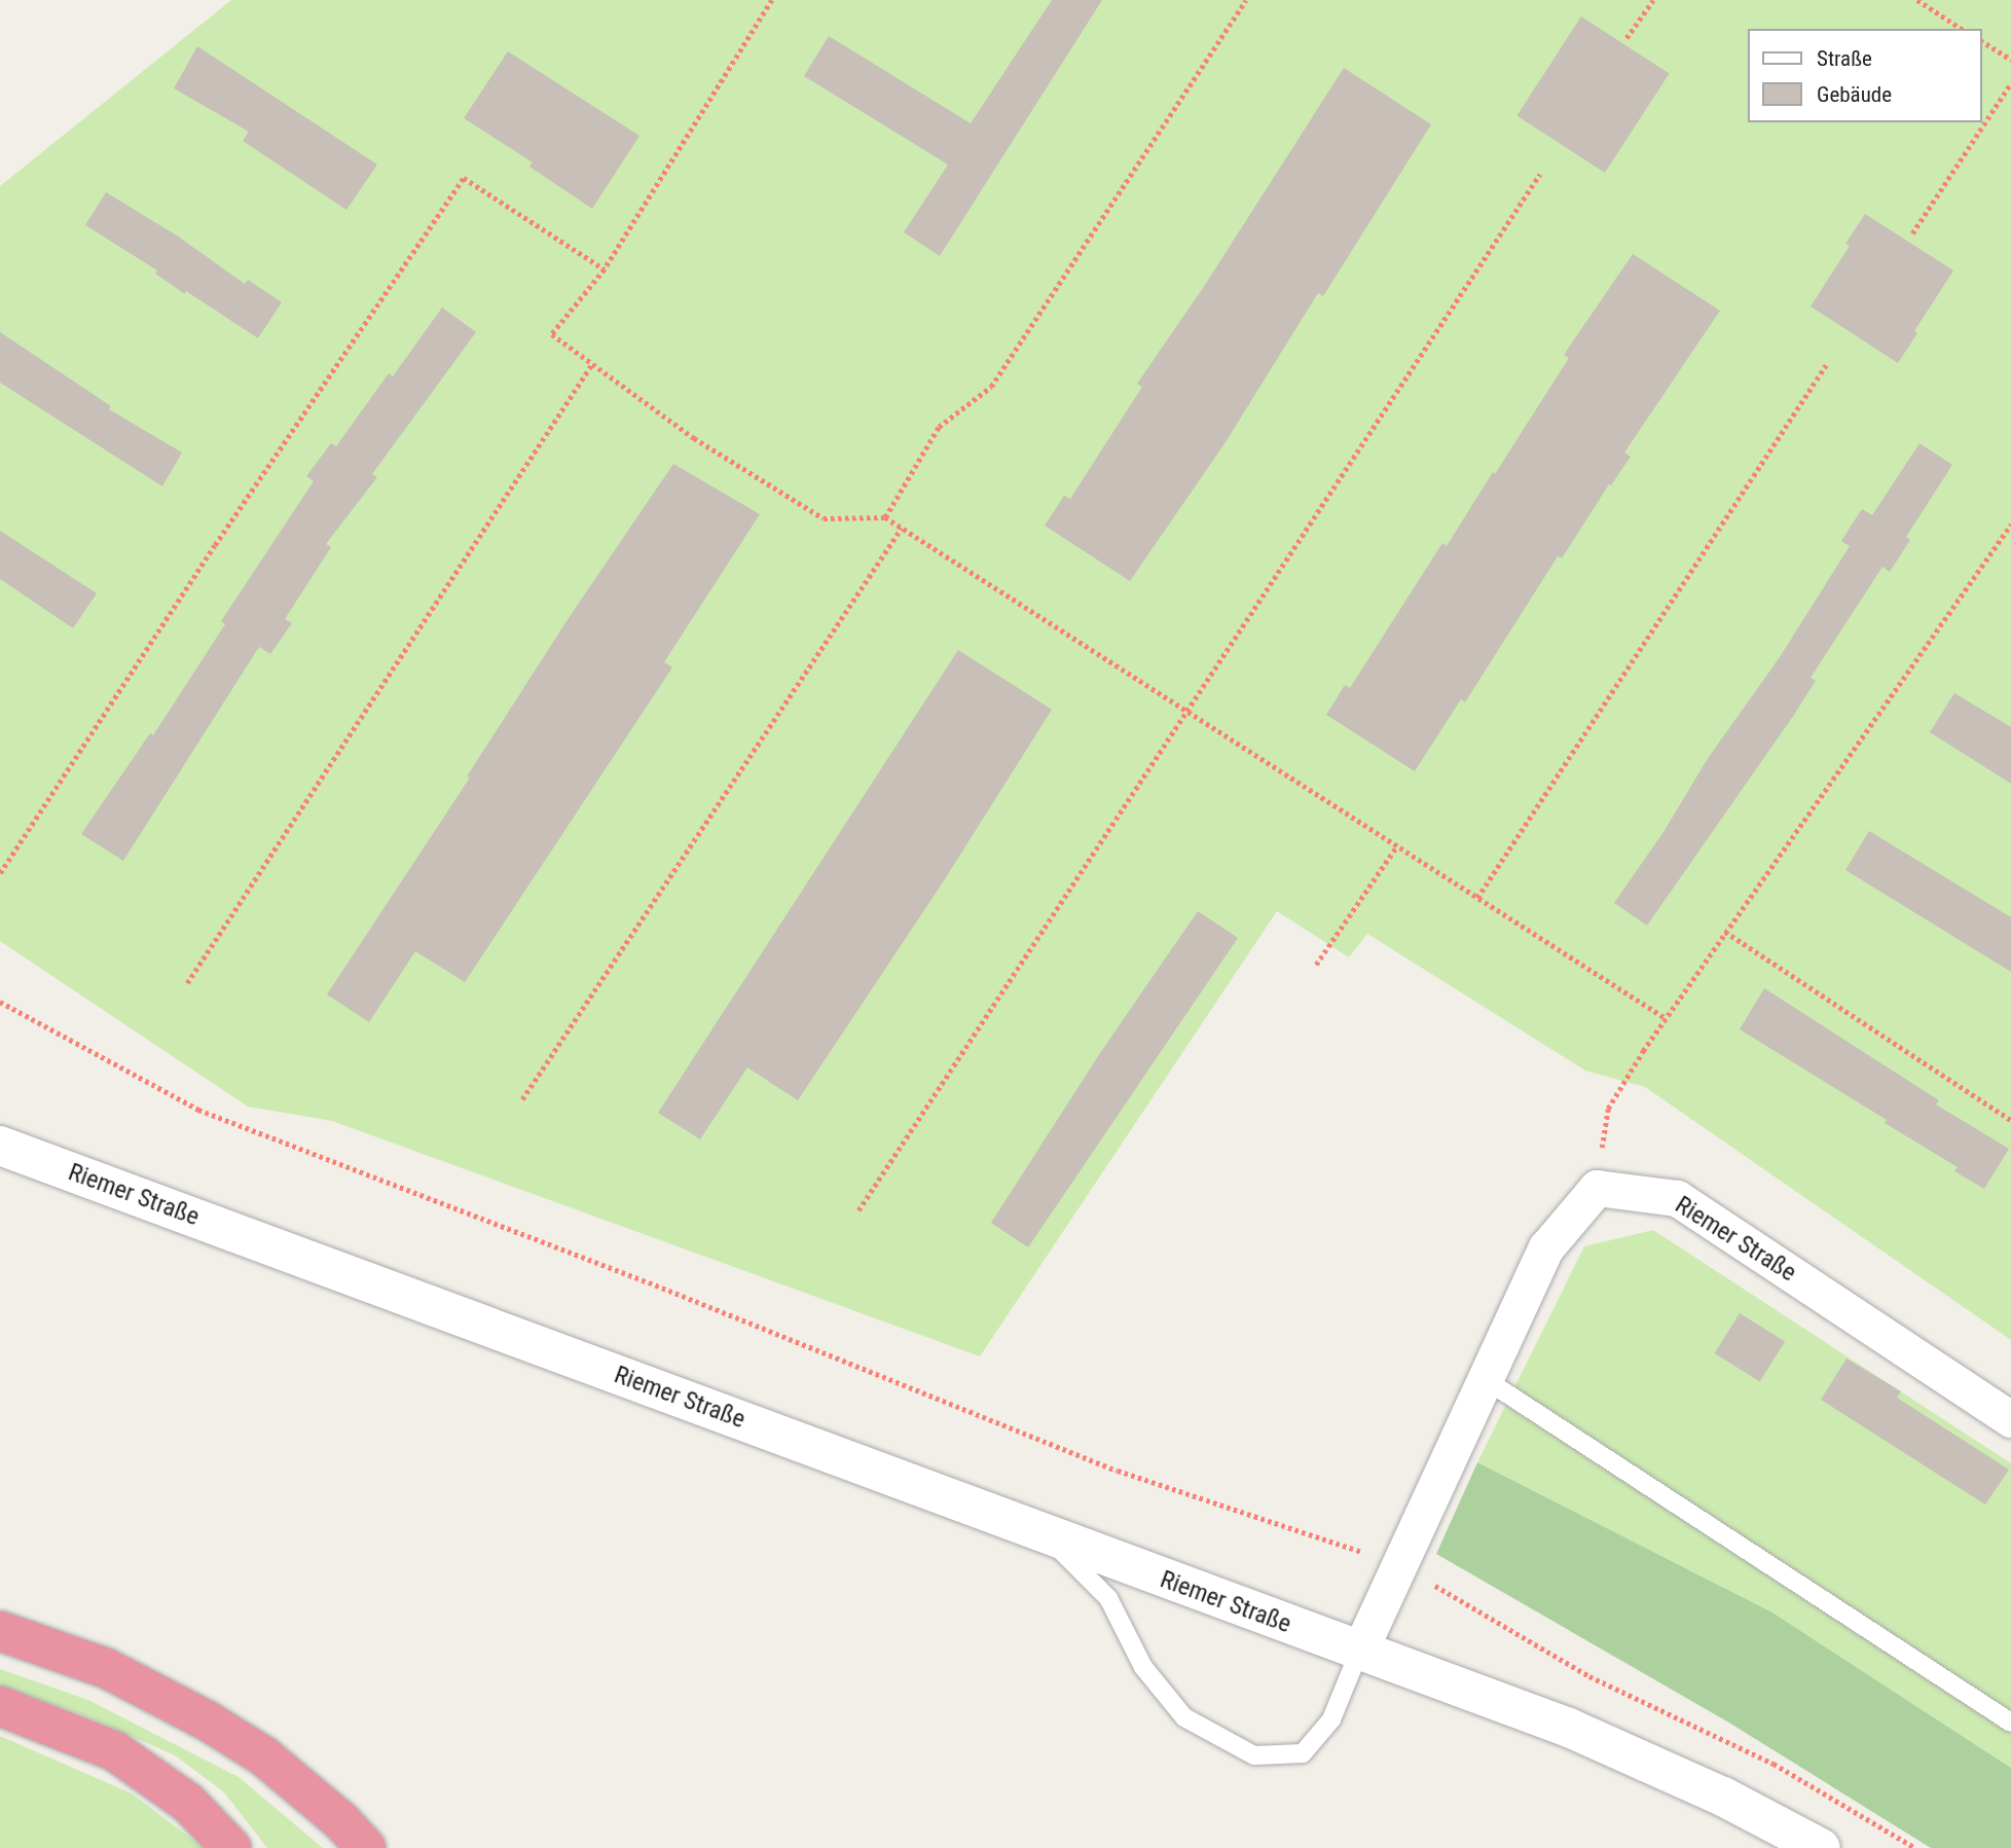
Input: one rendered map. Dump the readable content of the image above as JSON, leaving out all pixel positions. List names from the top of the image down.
{
  "streets": {
    "street": ["Riemer Straße"]
  },
  "legend": ["Straße", "Gebäude"]
}
